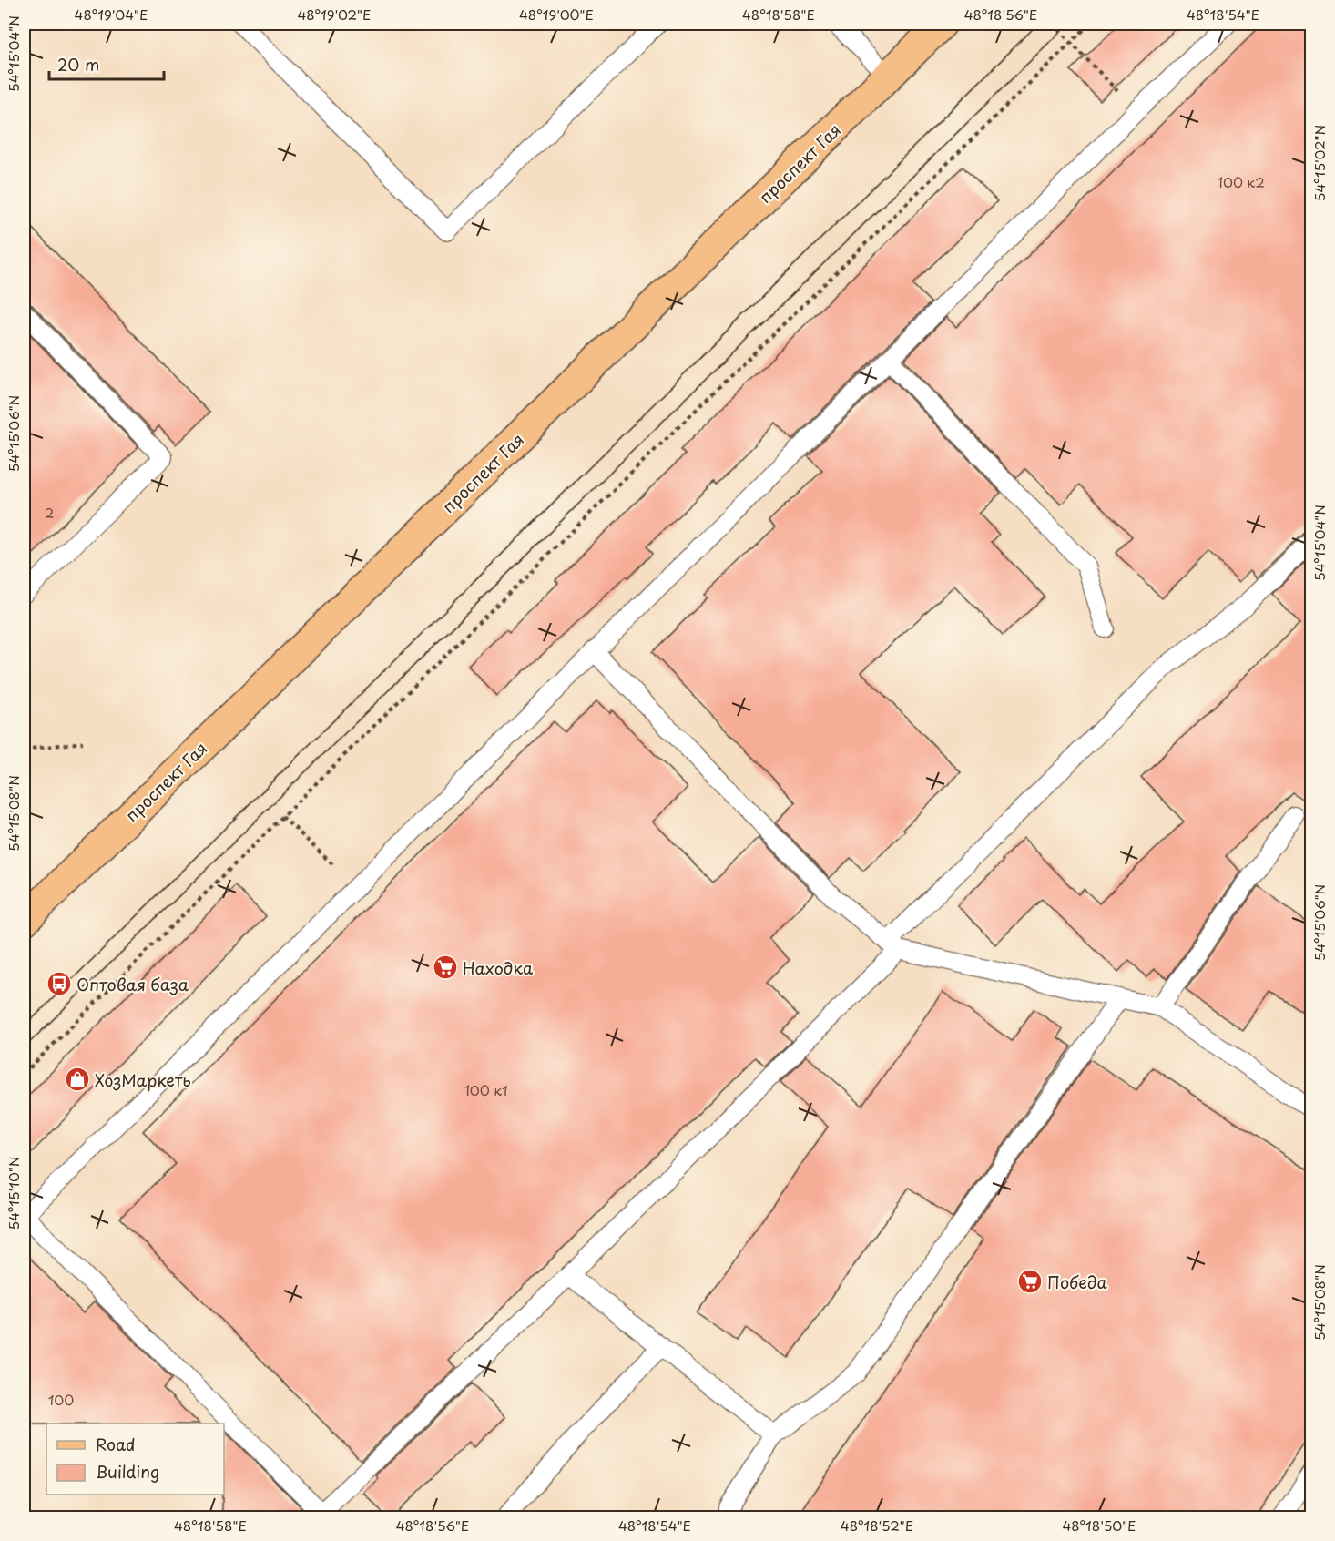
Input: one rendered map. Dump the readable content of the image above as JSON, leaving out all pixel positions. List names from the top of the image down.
{
  "streets": {
    "main road": ["проспект Гая"]
  },
  "places": {
    "supermarket": ["Находка", "Победа"],
    "bus stop": ["Оптовая база"],
    "shop": ["ХозМаркеть"]
  },
  "house_numbers": [
    "100 к2",
    "2",
    "100 к1",
    "100"
  ],
  "legend": ["Road", "Building"],
  "scale_bar": "20 m",
  "coordinates": [
    "48°19'04\"E",
    "48°19'02\"E",
    "48°19'00\"E",
    "48°18'58\"E",
    "48°18'56\"E",
    "48°18'54\"E",
    "54°15'04\"N",
    "54°15'02\"N",
    "54°15'06\"N",
    "54°15'08\"N",
    "54°15'10\"N",
    "48°18'52\"E",
    "48°18'50\"E"
  ]
}
